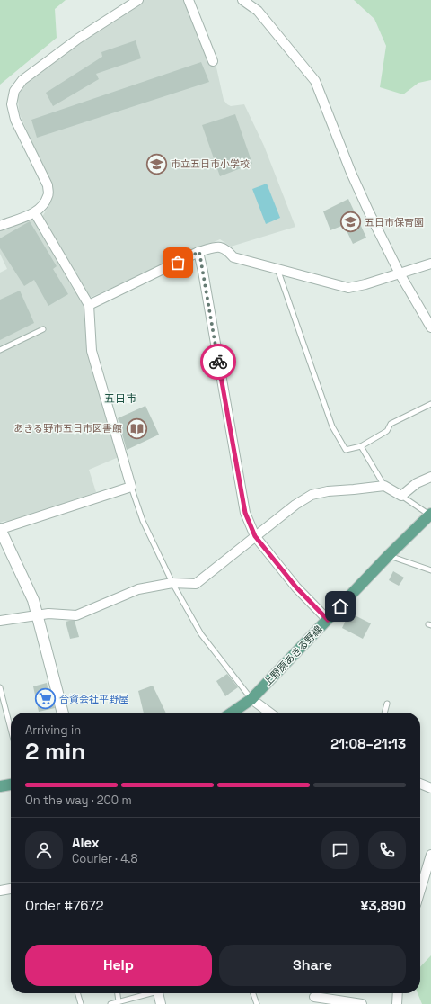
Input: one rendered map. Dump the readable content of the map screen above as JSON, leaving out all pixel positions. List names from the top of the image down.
{
  "streets": {
    "main road": ["上野原あきる野線"]
  },
  "districts": ["五日市"],
  "places": {
    "school or university": ["市立五日市小学校", "五日市保育園"],
    "library": ["あきる野市五日市図書館"],
    "supermarket": ["合資会社平野屋"]
  },
  "page": {
    "heading": ["2 min", "Arriving in", "21:08–21:13"],
    "panel": [
      "Alex",
      "Courier · 4.8",
      "Order #7672",
      "¥3,890"
    ],
    "bar": "On the way · 200 m",
    "buttons": ["Help", "Share"]
  }
}
